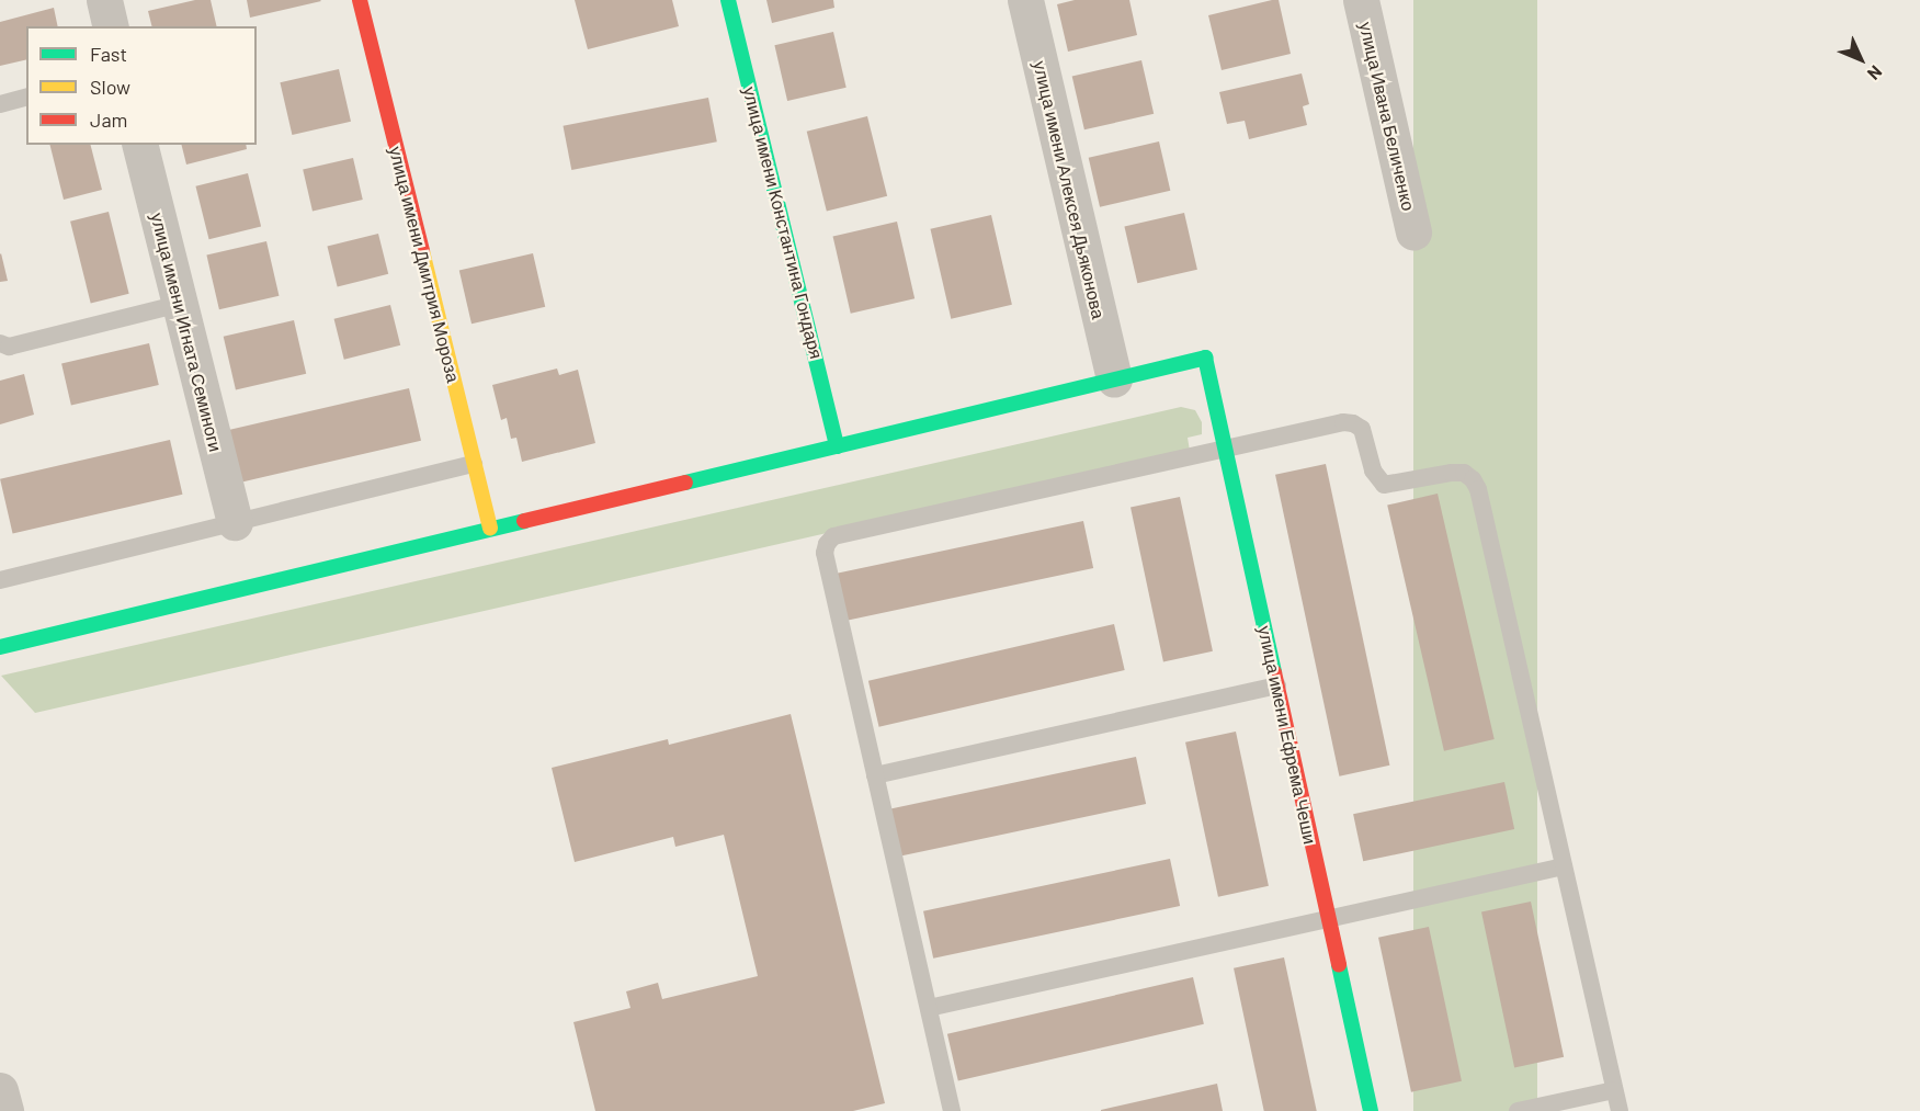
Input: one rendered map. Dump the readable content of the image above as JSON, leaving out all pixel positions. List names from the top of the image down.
{
  "streets": {
    "street": [
      "улица Ивана Беличенко",
      "улица имени Алексея Дьяконова",
      "улица имени Константина Гондаря",
      "улица имени Дмитрия Мороза",
      "улица имени Игната Семиноги",
      "улица имени Ефрема Чеши"
    ]
  },
  "crossings": [
    ["улица имени Алексея Дьяконова", "улица имени Ефрема Чеши"]
  ],
  "legend": ["Fast", "Slow", "Jam"],
  "north": "bottom right"
}
